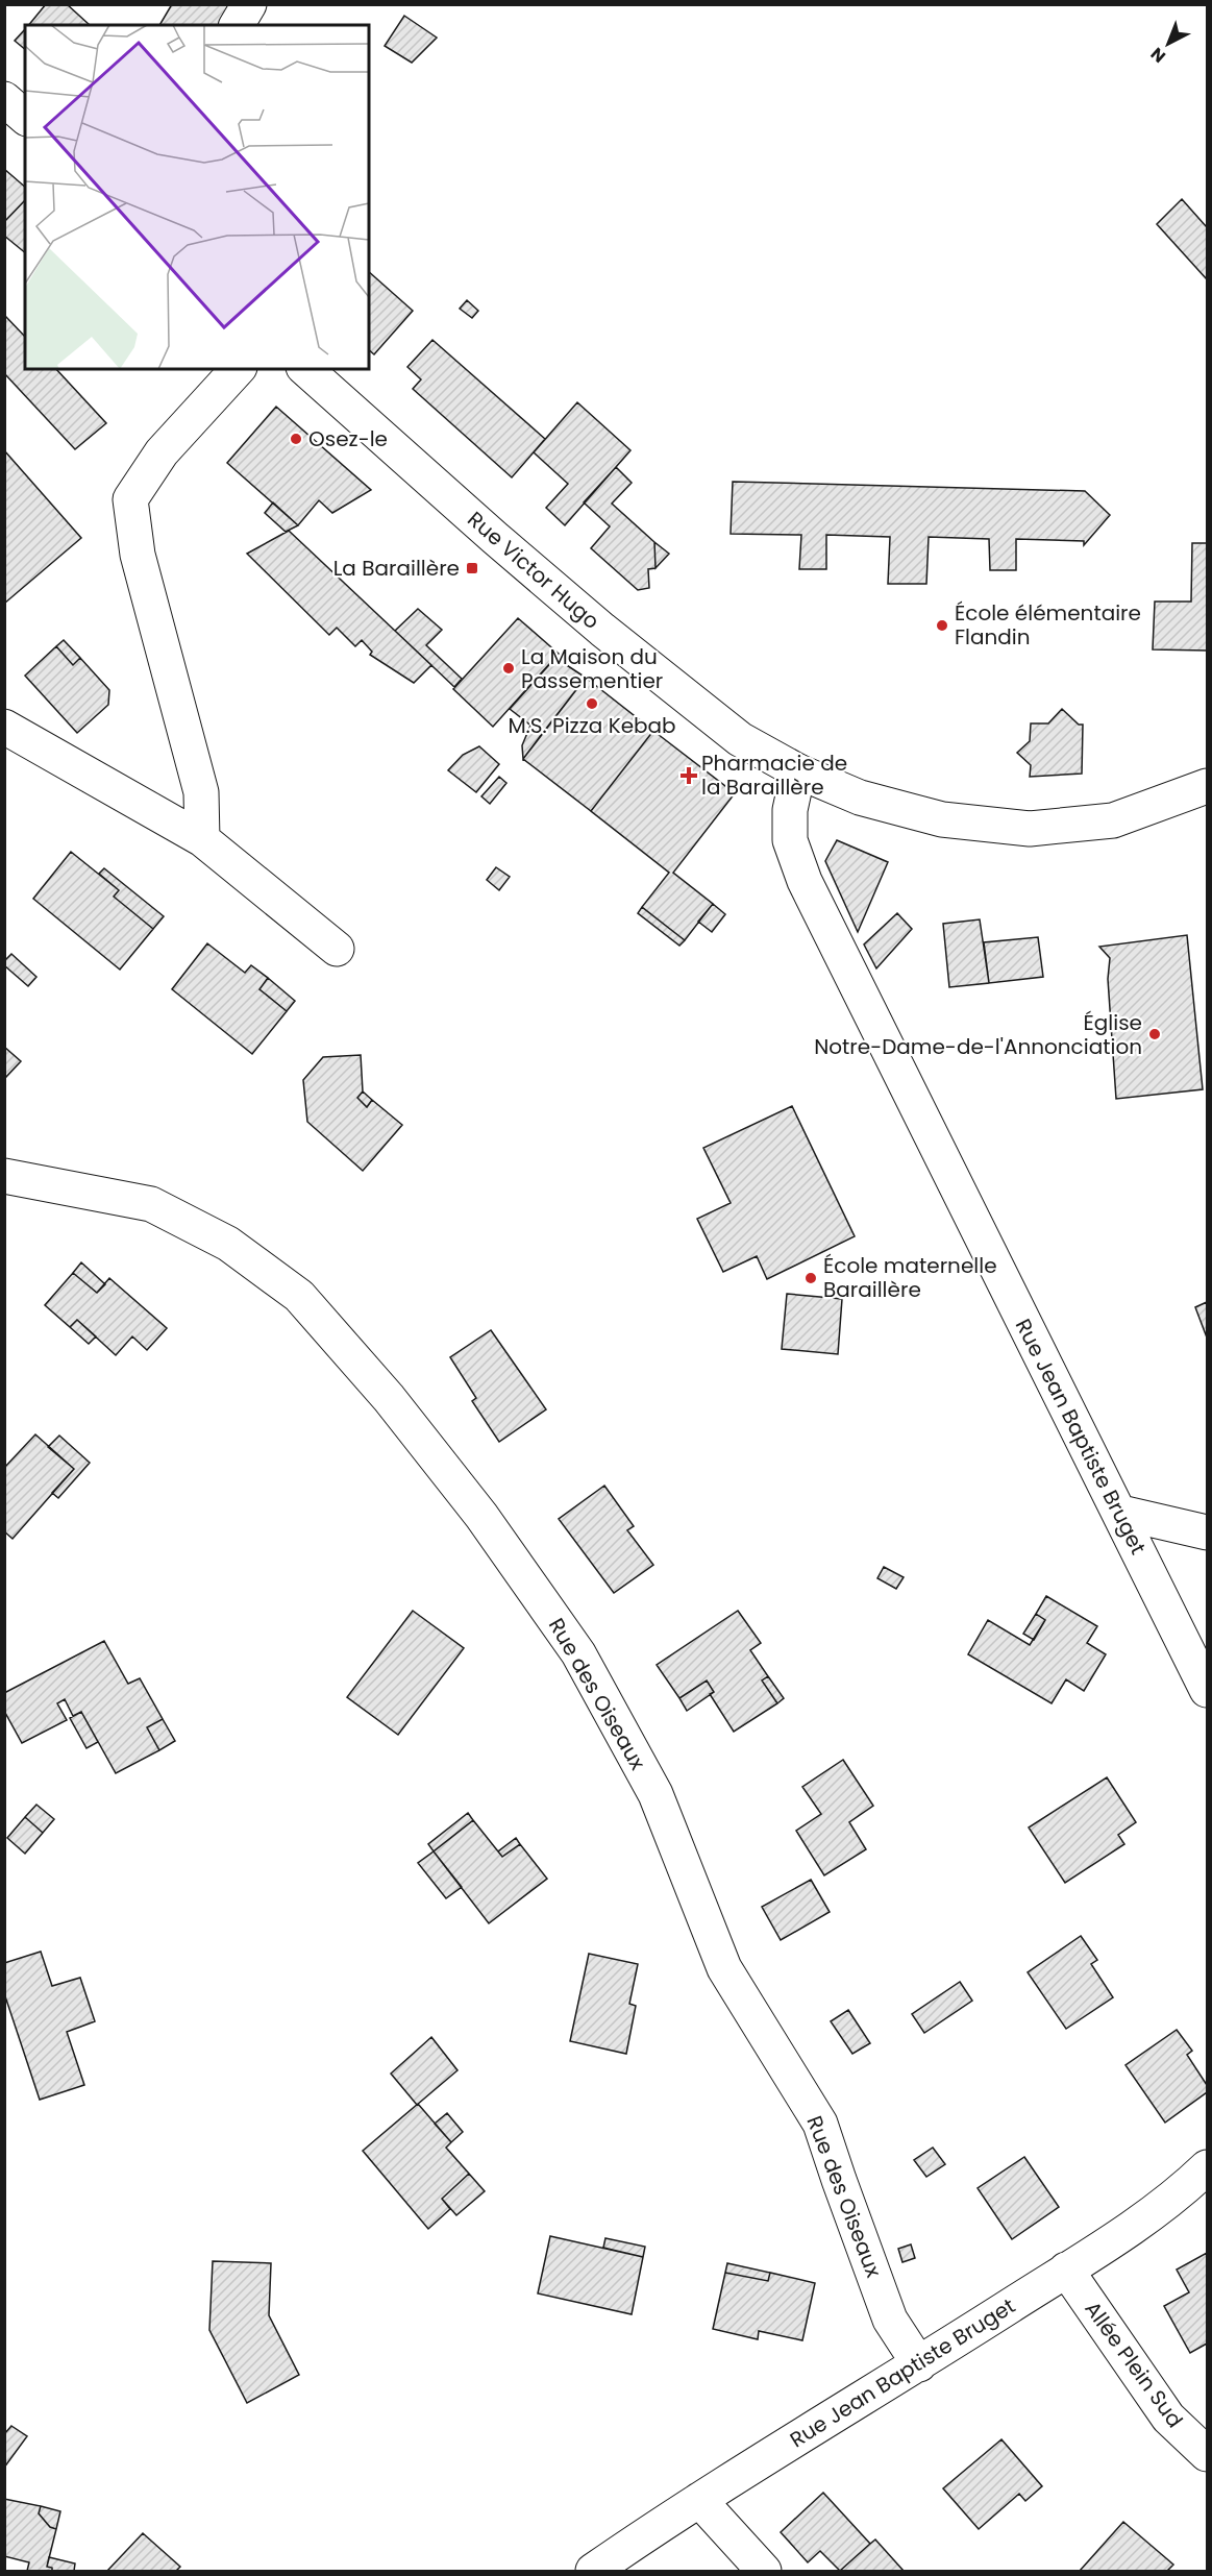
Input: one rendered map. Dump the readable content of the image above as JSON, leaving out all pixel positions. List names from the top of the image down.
{
  "streets": {
    "street": [
      "Rue Victor Hugo",
      "Rue Jean Baptiste Bruget",
      "Rue des Oiseaux",
      "Allée Plein Sud"
    ]
  },
  "crossings": [
    ["Rue Victor Hugo", "Rue Jean Baptiste Bruget"],
    ["Rue Jean Baptiste Bruget", "Rue des Oiseaux"],
    ["Rue Jean Baptiste Bruget", "Allée Plein Sud"]
  ],
  "places": {
    "other": [
      "Osez-le",
      "École élémentaire Flandin",
      "La Maison du Passementier",
      "M.S. Pizza Kebab",
      "Église Notre-Dame-de-l'Annonciation",
      "École maternelle Baraillère"
    ],
    "transit": ["La Baraillère"],
    "health": ["Pharmacie de la Baraillère"]
  },
  "north": "bottom left"
}
